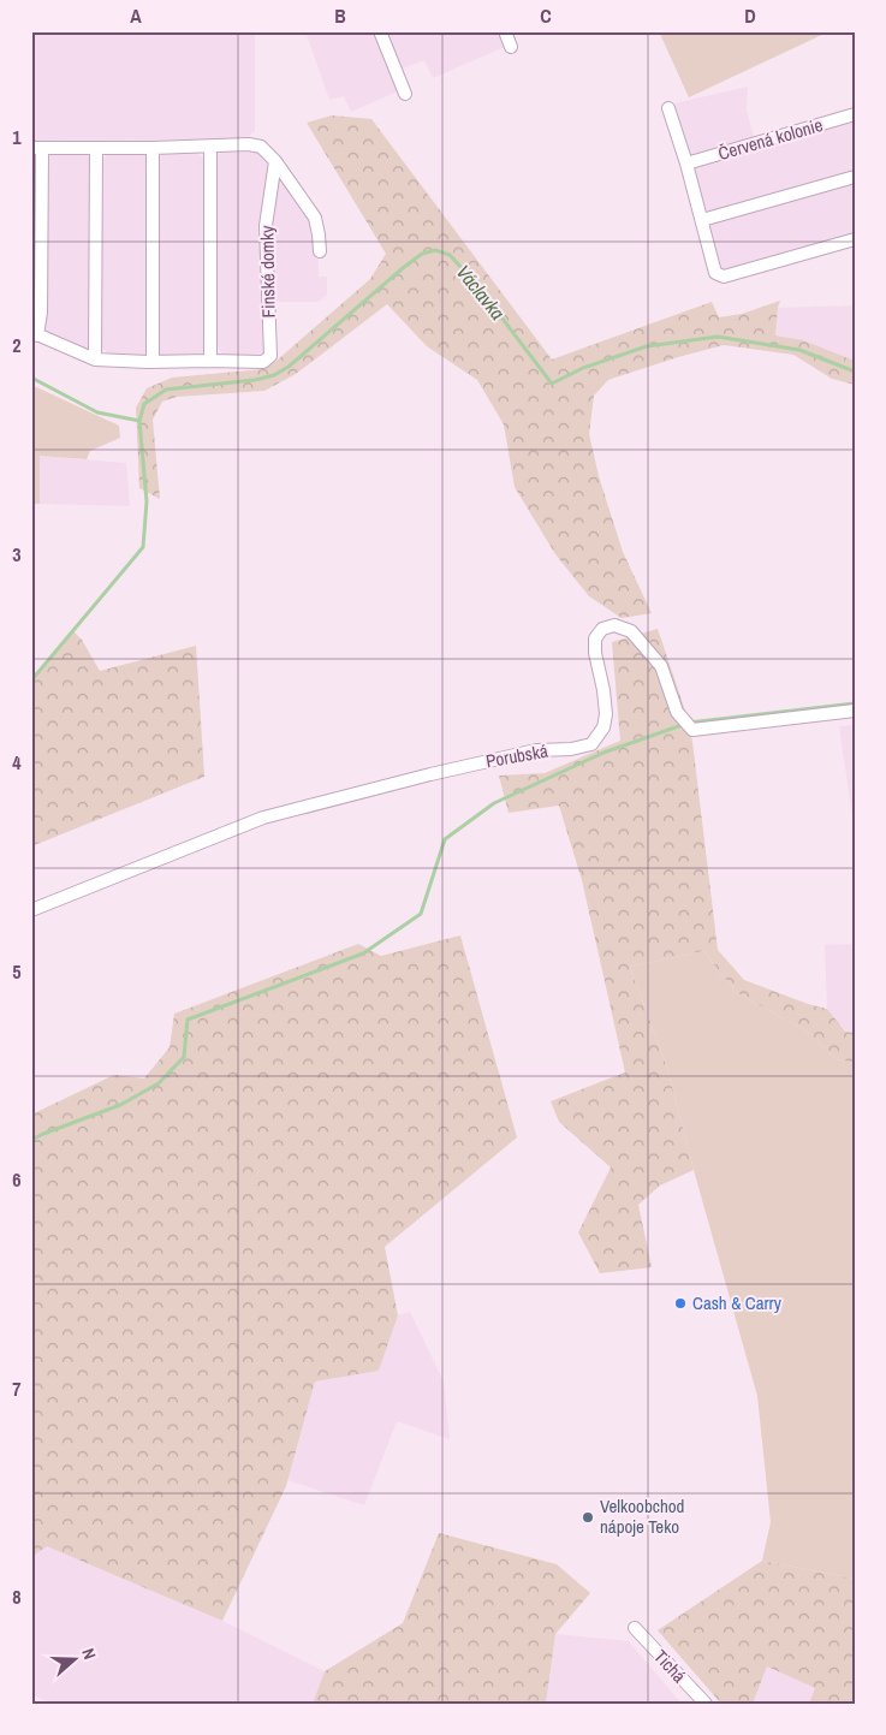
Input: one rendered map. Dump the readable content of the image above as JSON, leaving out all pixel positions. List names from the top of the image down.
{
  "streets": {
    "street": [
      "Červená kolonie",
      "Finské domky",
      "Porubská",
      "Tichá"
    ]
  },
  "water": ["Václavka"],
  "places": ["Cash & Carry", "Velkoobchod nápoje Teko"],
  "north": "right",
  "grid": {
    "columns": [
      "A",
      "B",
      "C",
      "D"
    ],
    "rows": [
      "1",
      "2",
      "3",
      "4",
      "5",
      "6",
      "7",
      "8"
    ]
  }
}
